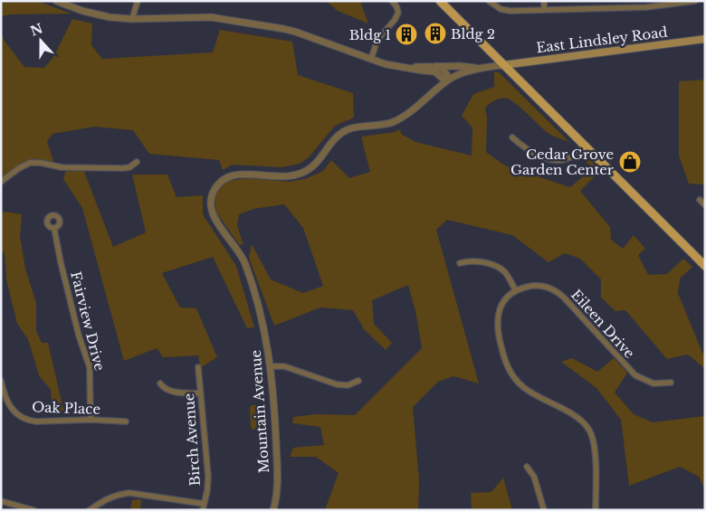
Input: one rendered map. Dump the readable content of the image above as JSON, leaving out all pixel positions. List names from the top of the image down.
{
  "streets": {
    "main road": ["East Lindsley Road"],
    "street": [
      "Fairview Drive",
      "Eileen Drive",
      "Oak Place",
      "Mountain Avenue",
      "Birch Avenue"
    ]
  },
  "crossings": [
    ["Fairview Drive", "Oak Place"]
  ],
  "places": {
    "building": ["Bldg 2", "Bldg 1"],
    "shop": ["Cedar Grove Garden Center"]
  },
  "north": "top"
}
